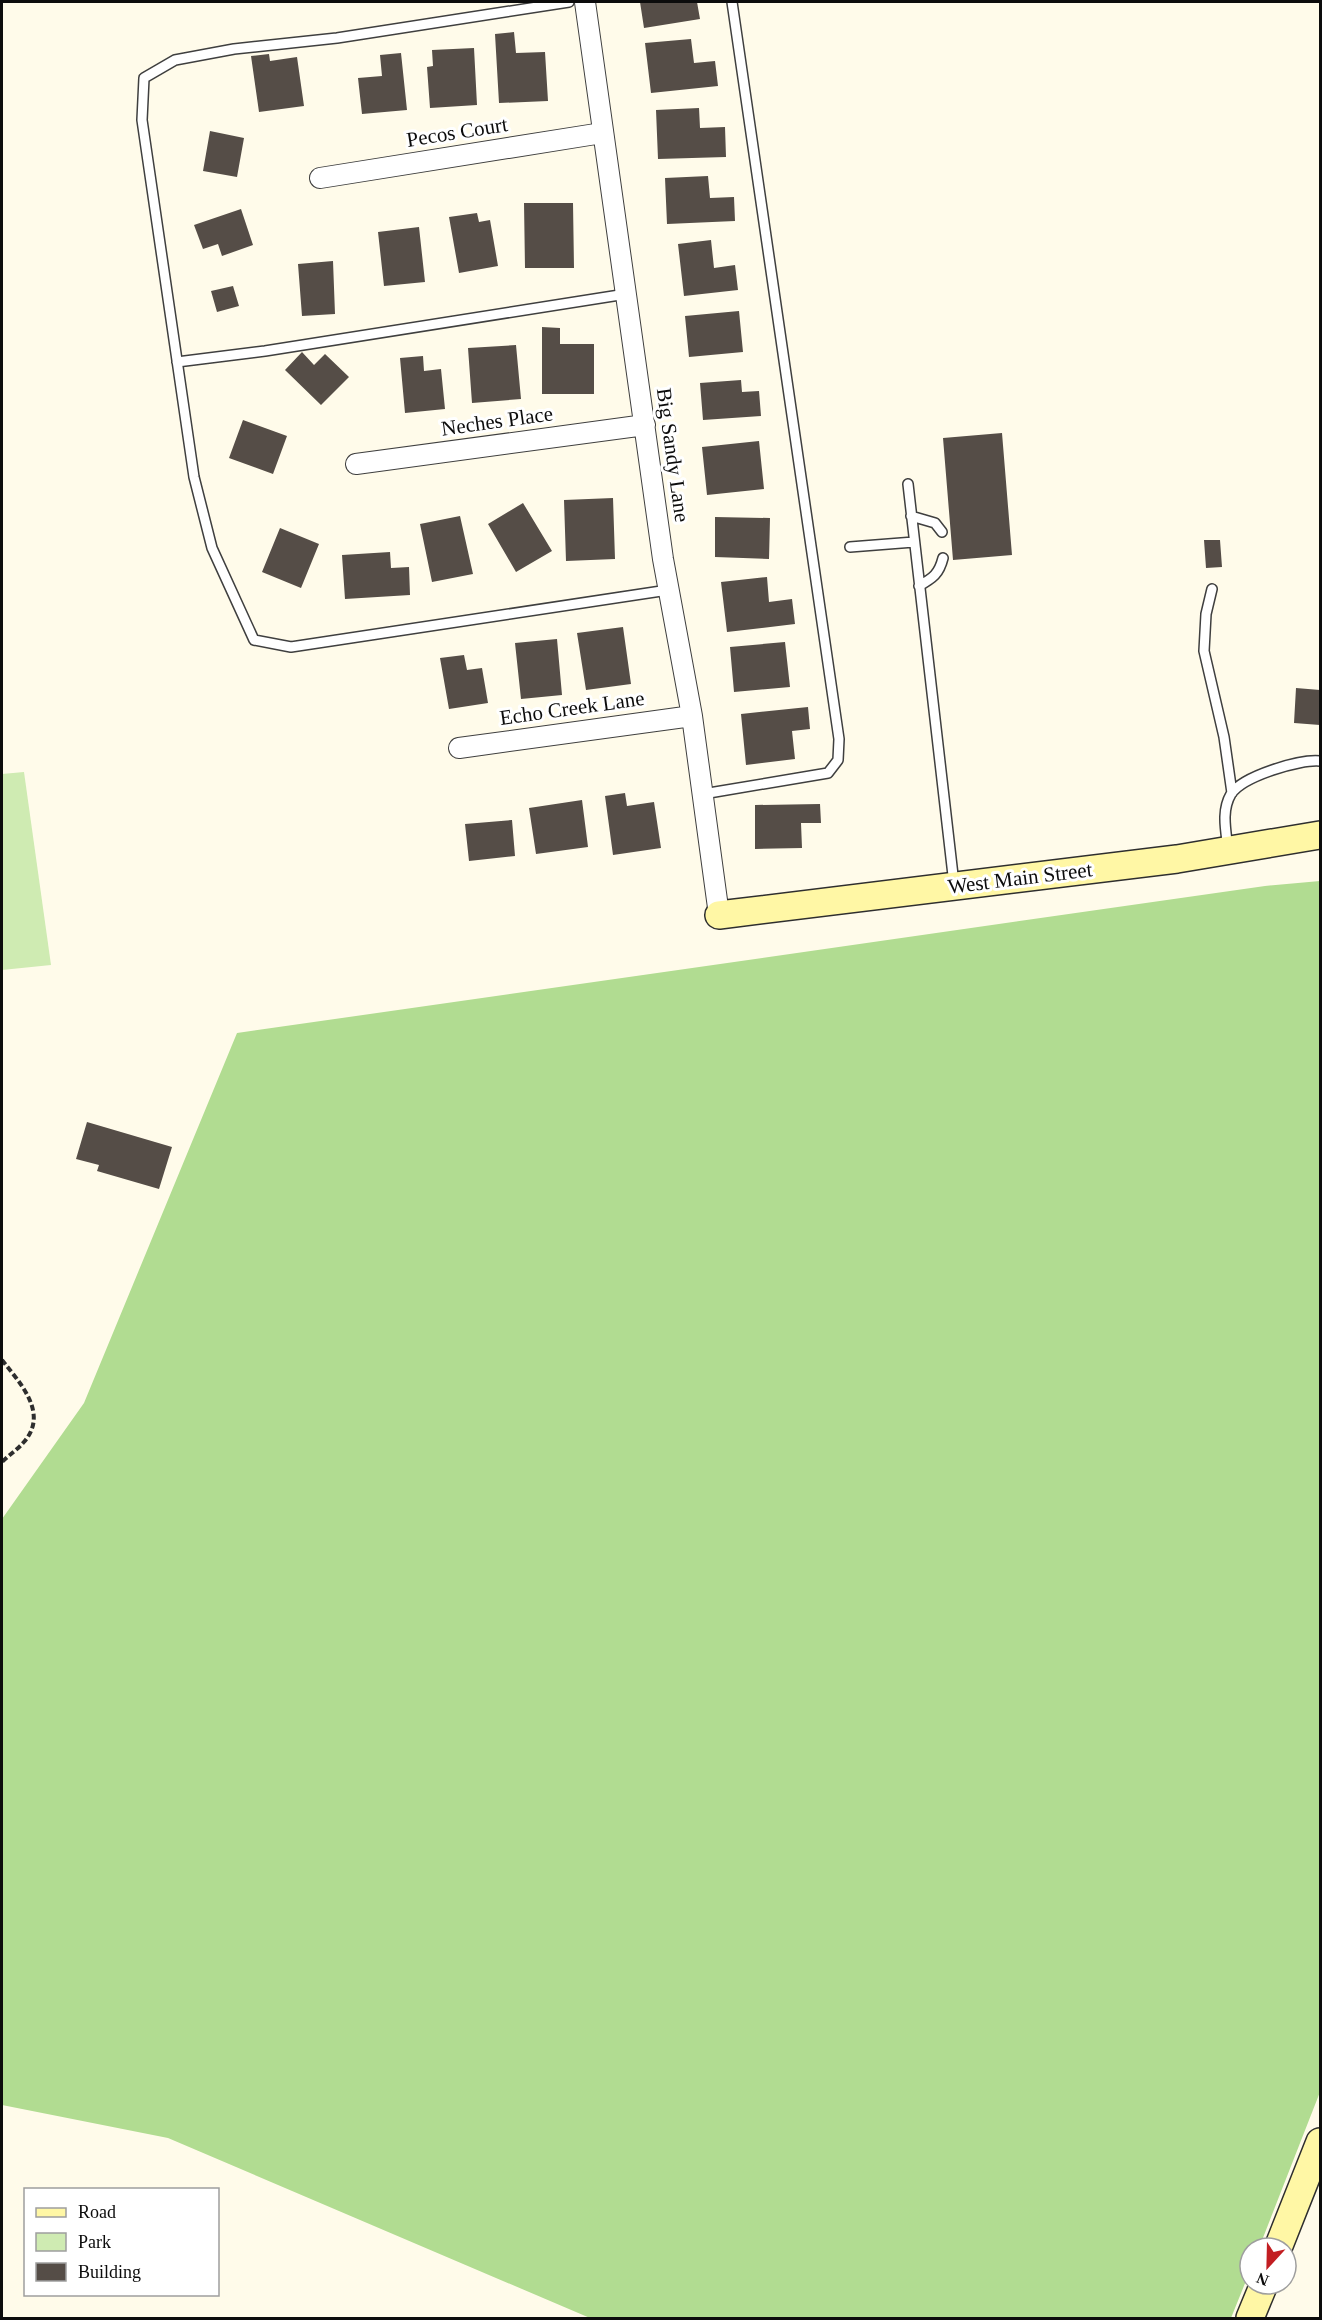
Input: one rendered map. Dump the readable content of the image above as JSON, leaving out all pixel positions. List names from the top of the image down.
{
  "streets": {
    "street": [
      "Pecos Court",
      "Neches Place",
      "Big Sandy Lane",
      "Echo Creek Lane",
      "West Main Street"
    ]
  },
  "crossings": [
    ["Pecos Court", "Big Sandy Lane"],
    ["Neches Place", "Big Sandy Lane"],
    ["Big Sandy Lane", "Echo Creek Lane"],
    ["Big Sandy Lane", "West Main Street"]
  ],
  "legend": ["Road", "Park", "Building"],
  "north": "bottom"
}
